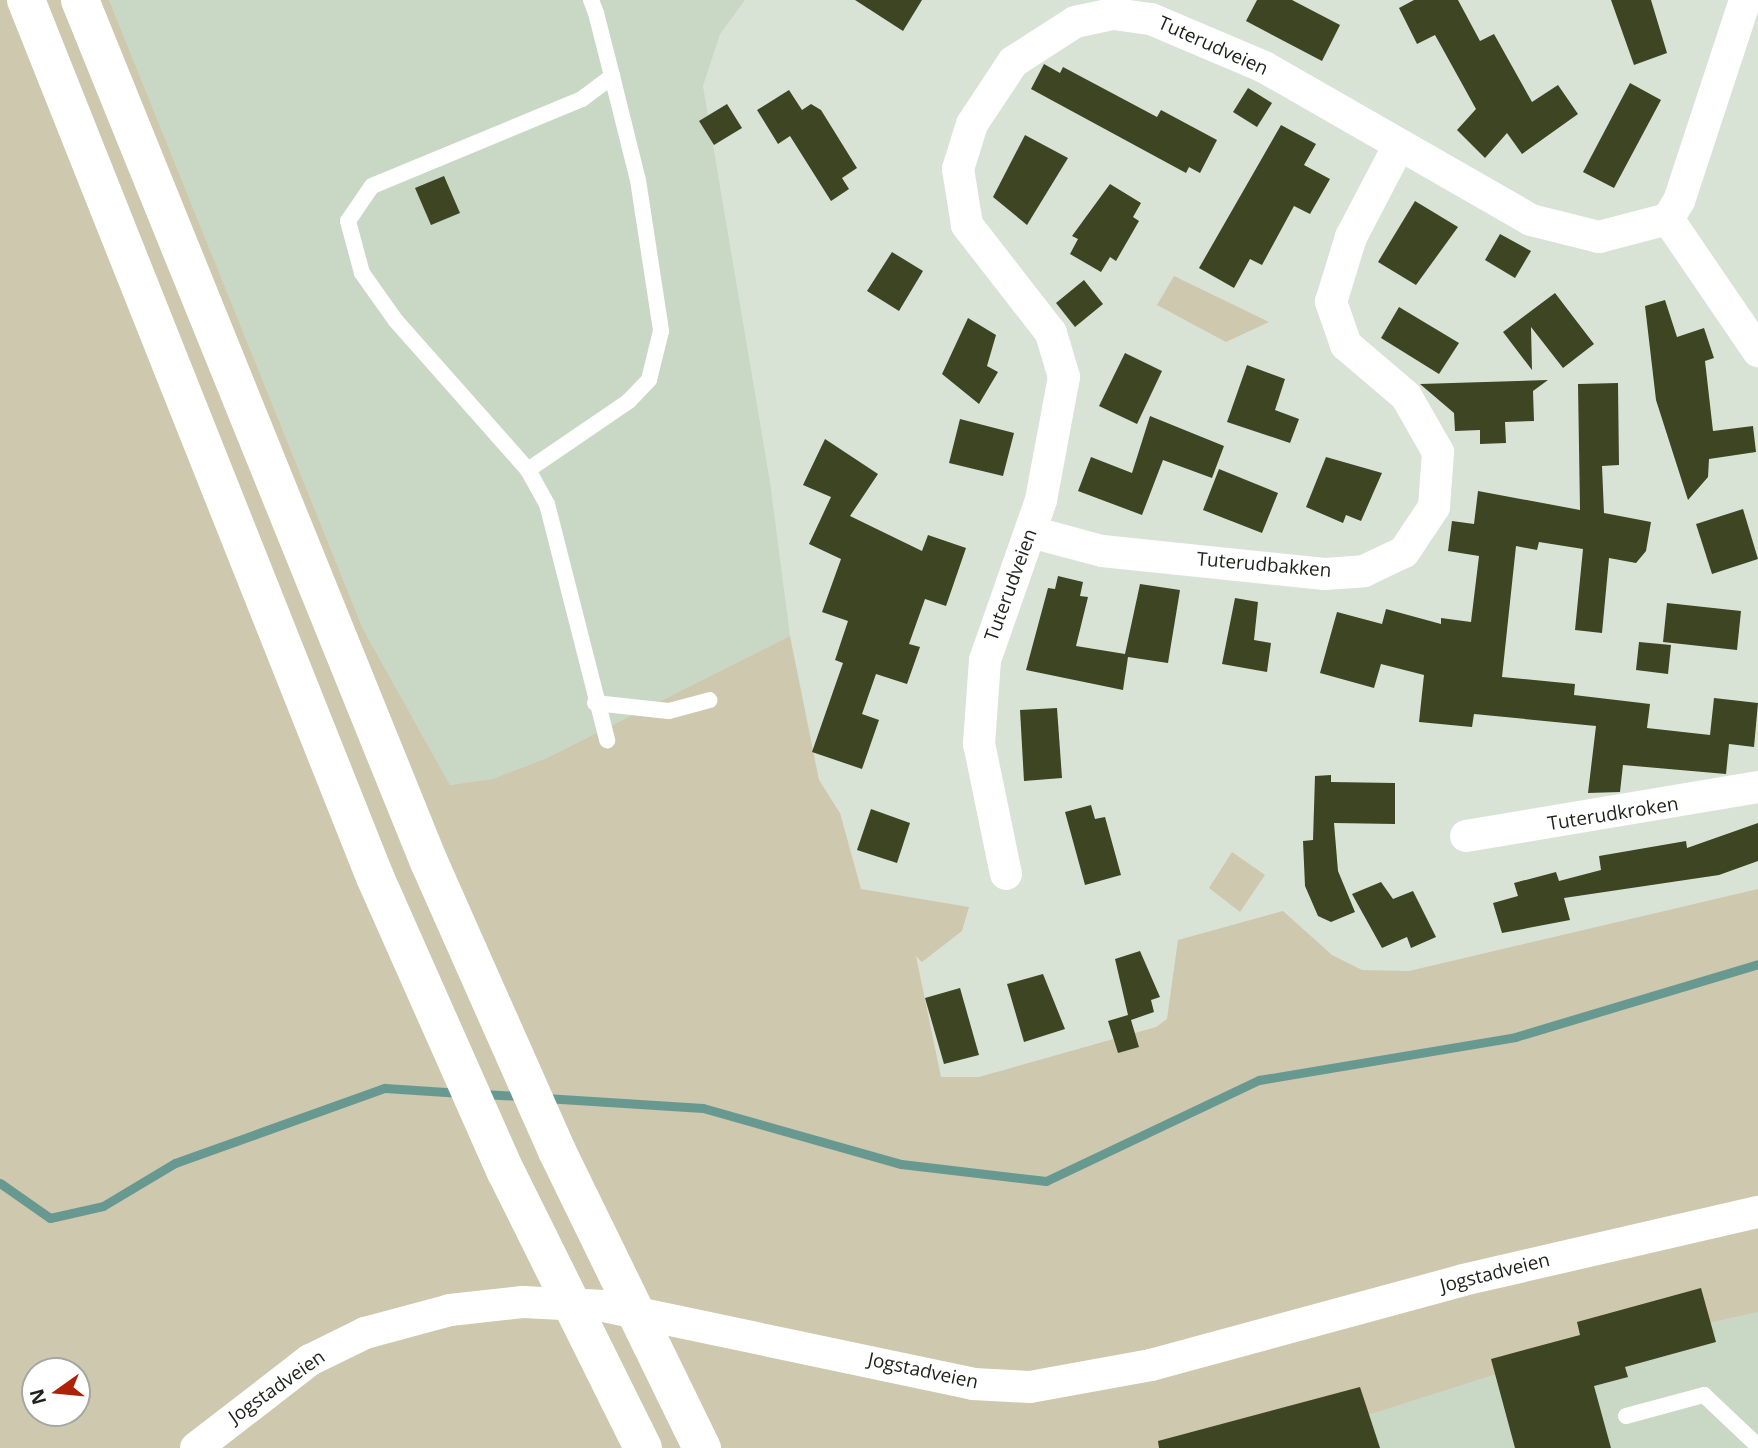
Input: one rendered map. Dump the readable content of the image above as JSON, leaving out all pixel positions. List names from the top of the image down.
{
  "streets": {
    "street": [
      "Tuterudveien",
      "Tuterudbakken",
      "Tuterudkroken",
      "Jogstadveien"
    ]
  },
  "crossings": [
    ["Tuterudveien", "Tuterudbakken"]
  ],
  "north": "left"
}
